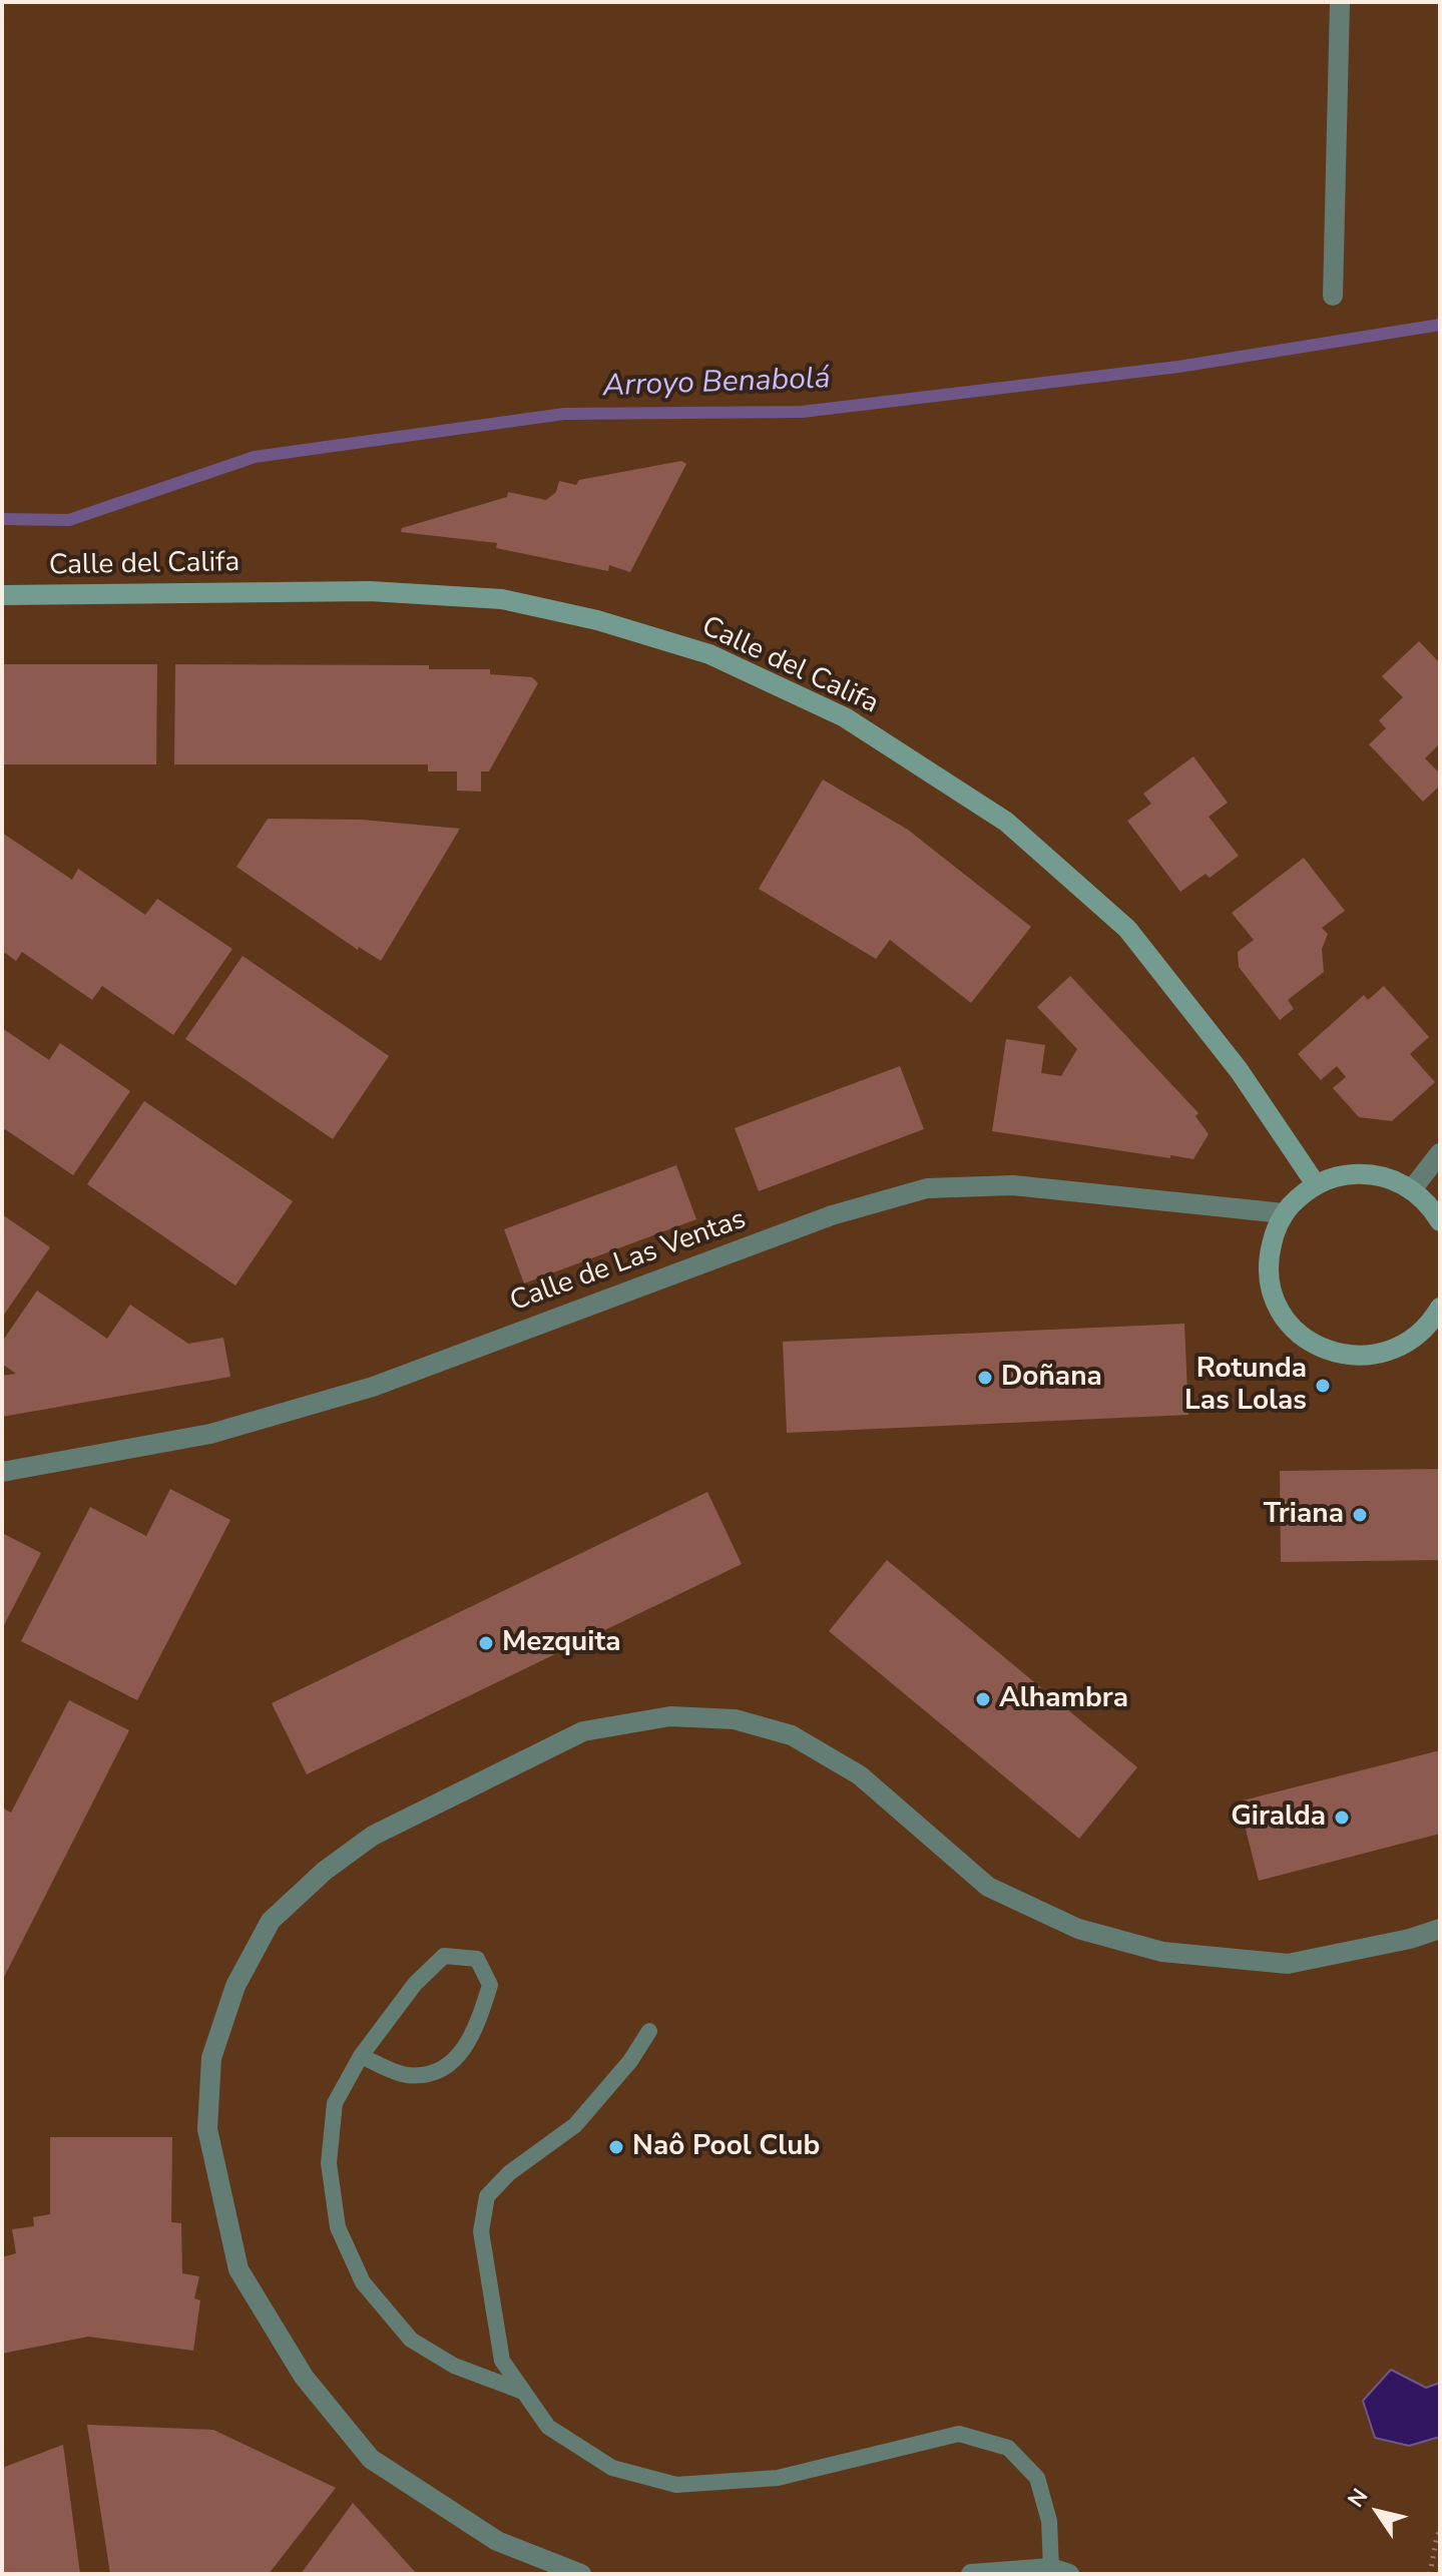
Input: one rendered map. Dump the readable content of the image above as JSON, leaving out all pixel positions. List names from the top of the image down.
{
  "streets": {
    "street": ["Calle del Califa", "Calle de Las Ventas"]
  },
  "water": ["Arroyo Benabolá"],
  "places": [
    "Doñana",
    "Rotunda Las Lolas",
    "Triana",
    "Mezquita",
    "Alhambra",
    "Giralda",
    "Naô Pool Club"
  ],
  "north": "top left"
}
